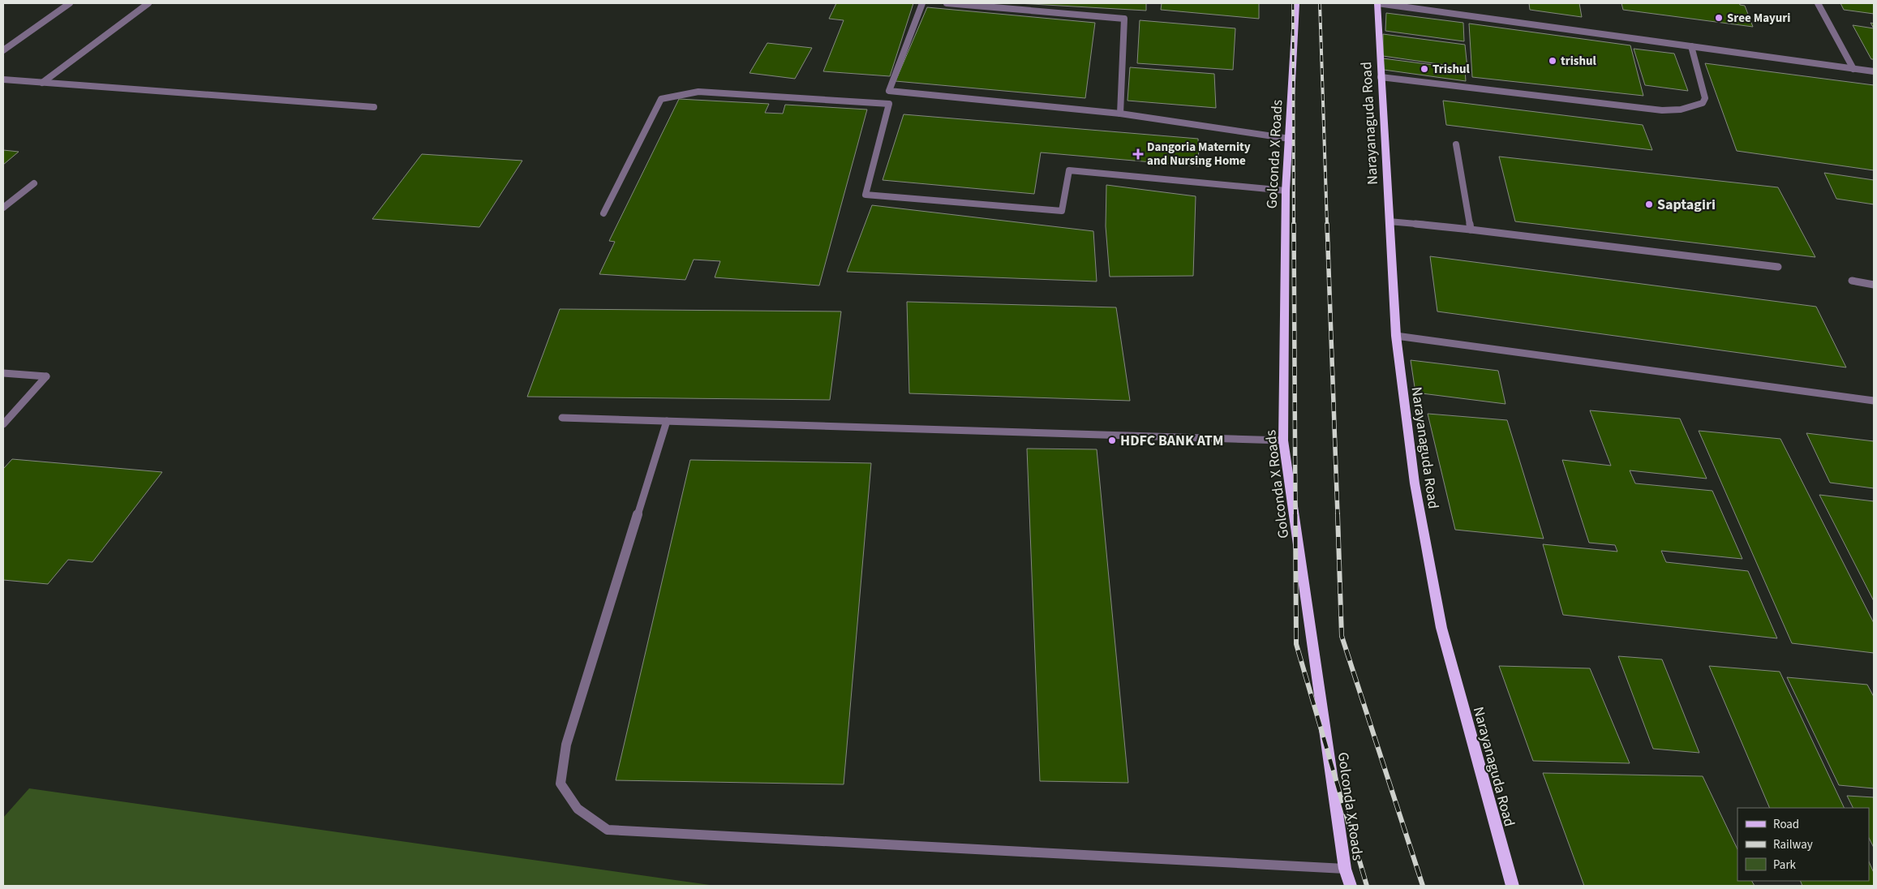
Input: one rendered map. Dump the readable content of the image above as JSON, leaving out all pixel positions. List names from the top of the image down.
{
  "streets": {
    "main road": ["Narayanaguda Road", "Golconda X Roads"]
  },
  "places": {
    "other": [
      "Sree Mayuri",
      "trishul",
      "Trishul",
      "Saptagiri",
      "HDFC BANK ATM"
    ],
    "health": ["Dangoria Maternity and Nursing Home"]
  },
  "legend": ["Road", "Railway", "Park"]
}
